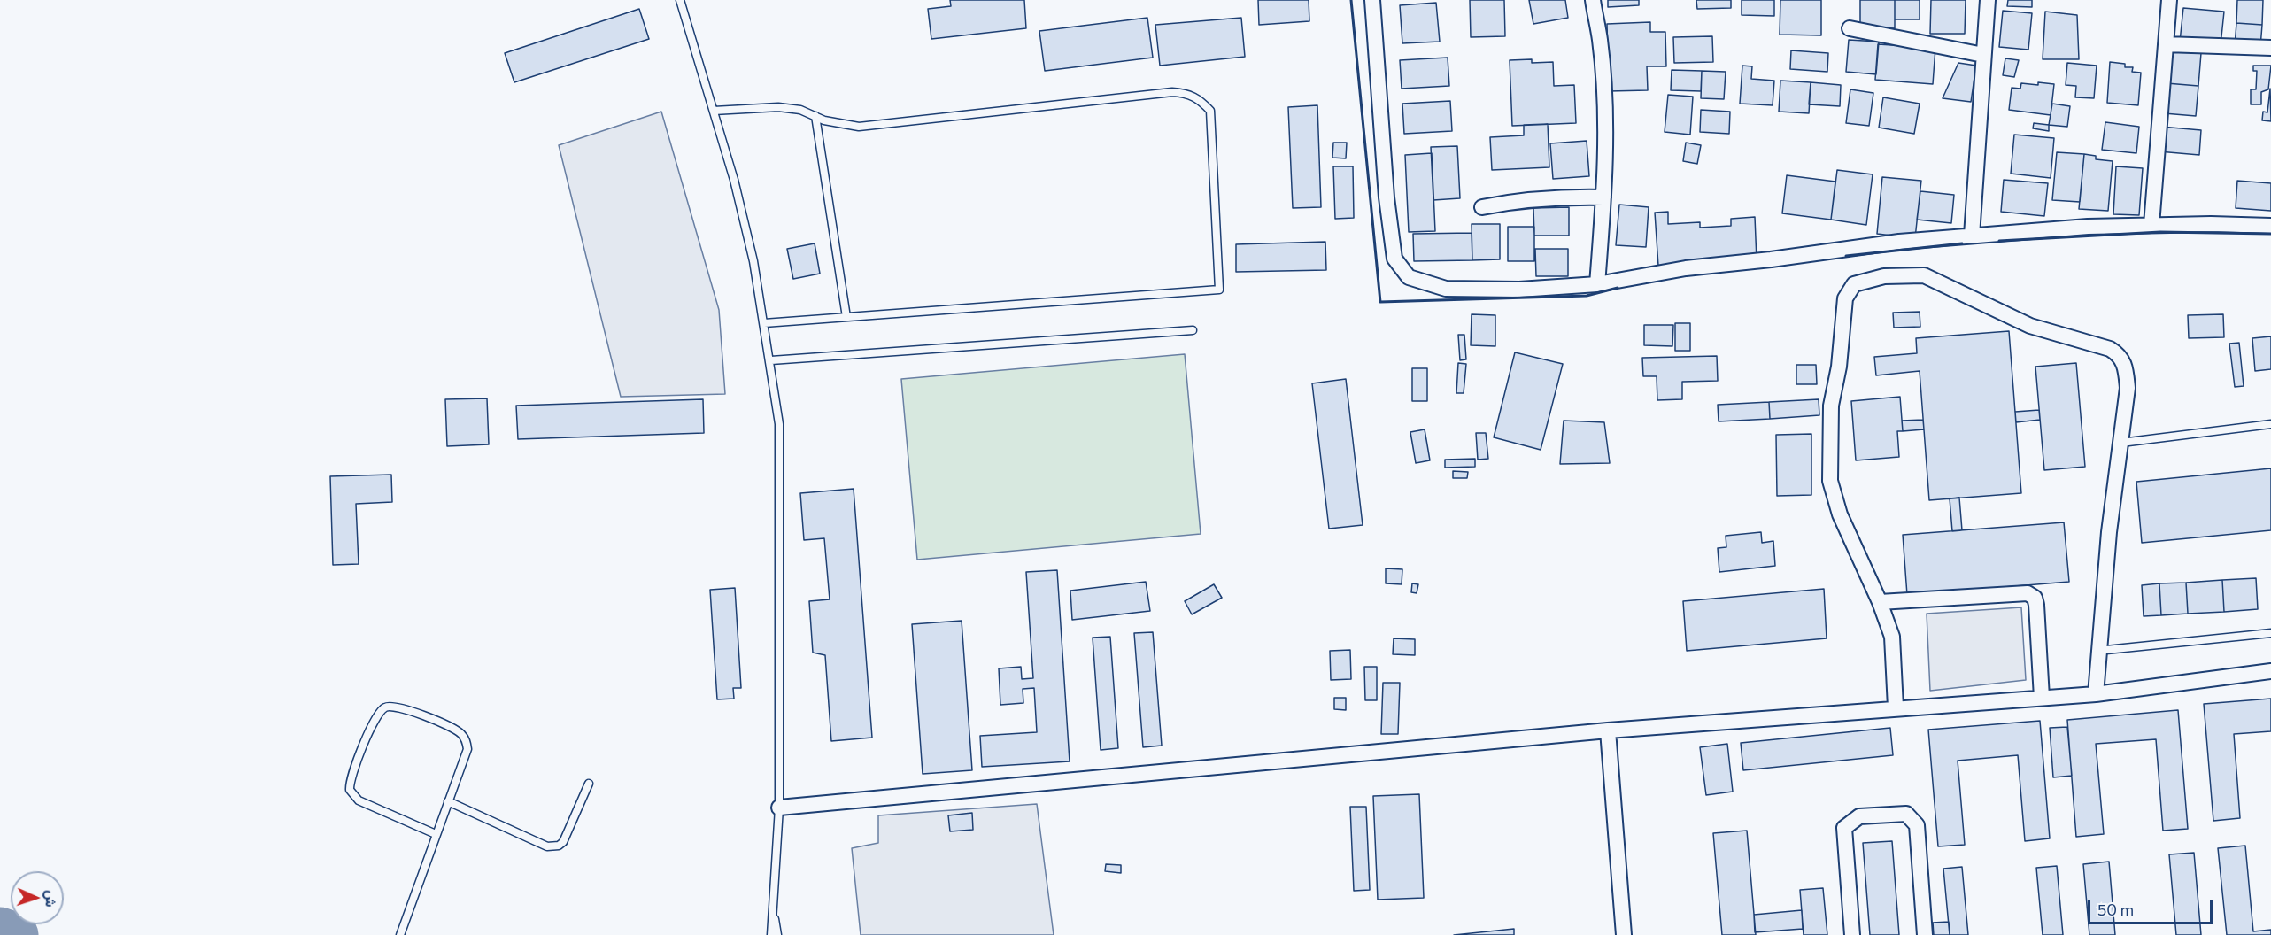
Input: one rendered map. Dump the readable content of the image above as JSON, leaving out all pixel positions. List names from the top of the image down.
{
  "scale_bar": "50 m",
  "north": "right"
}
